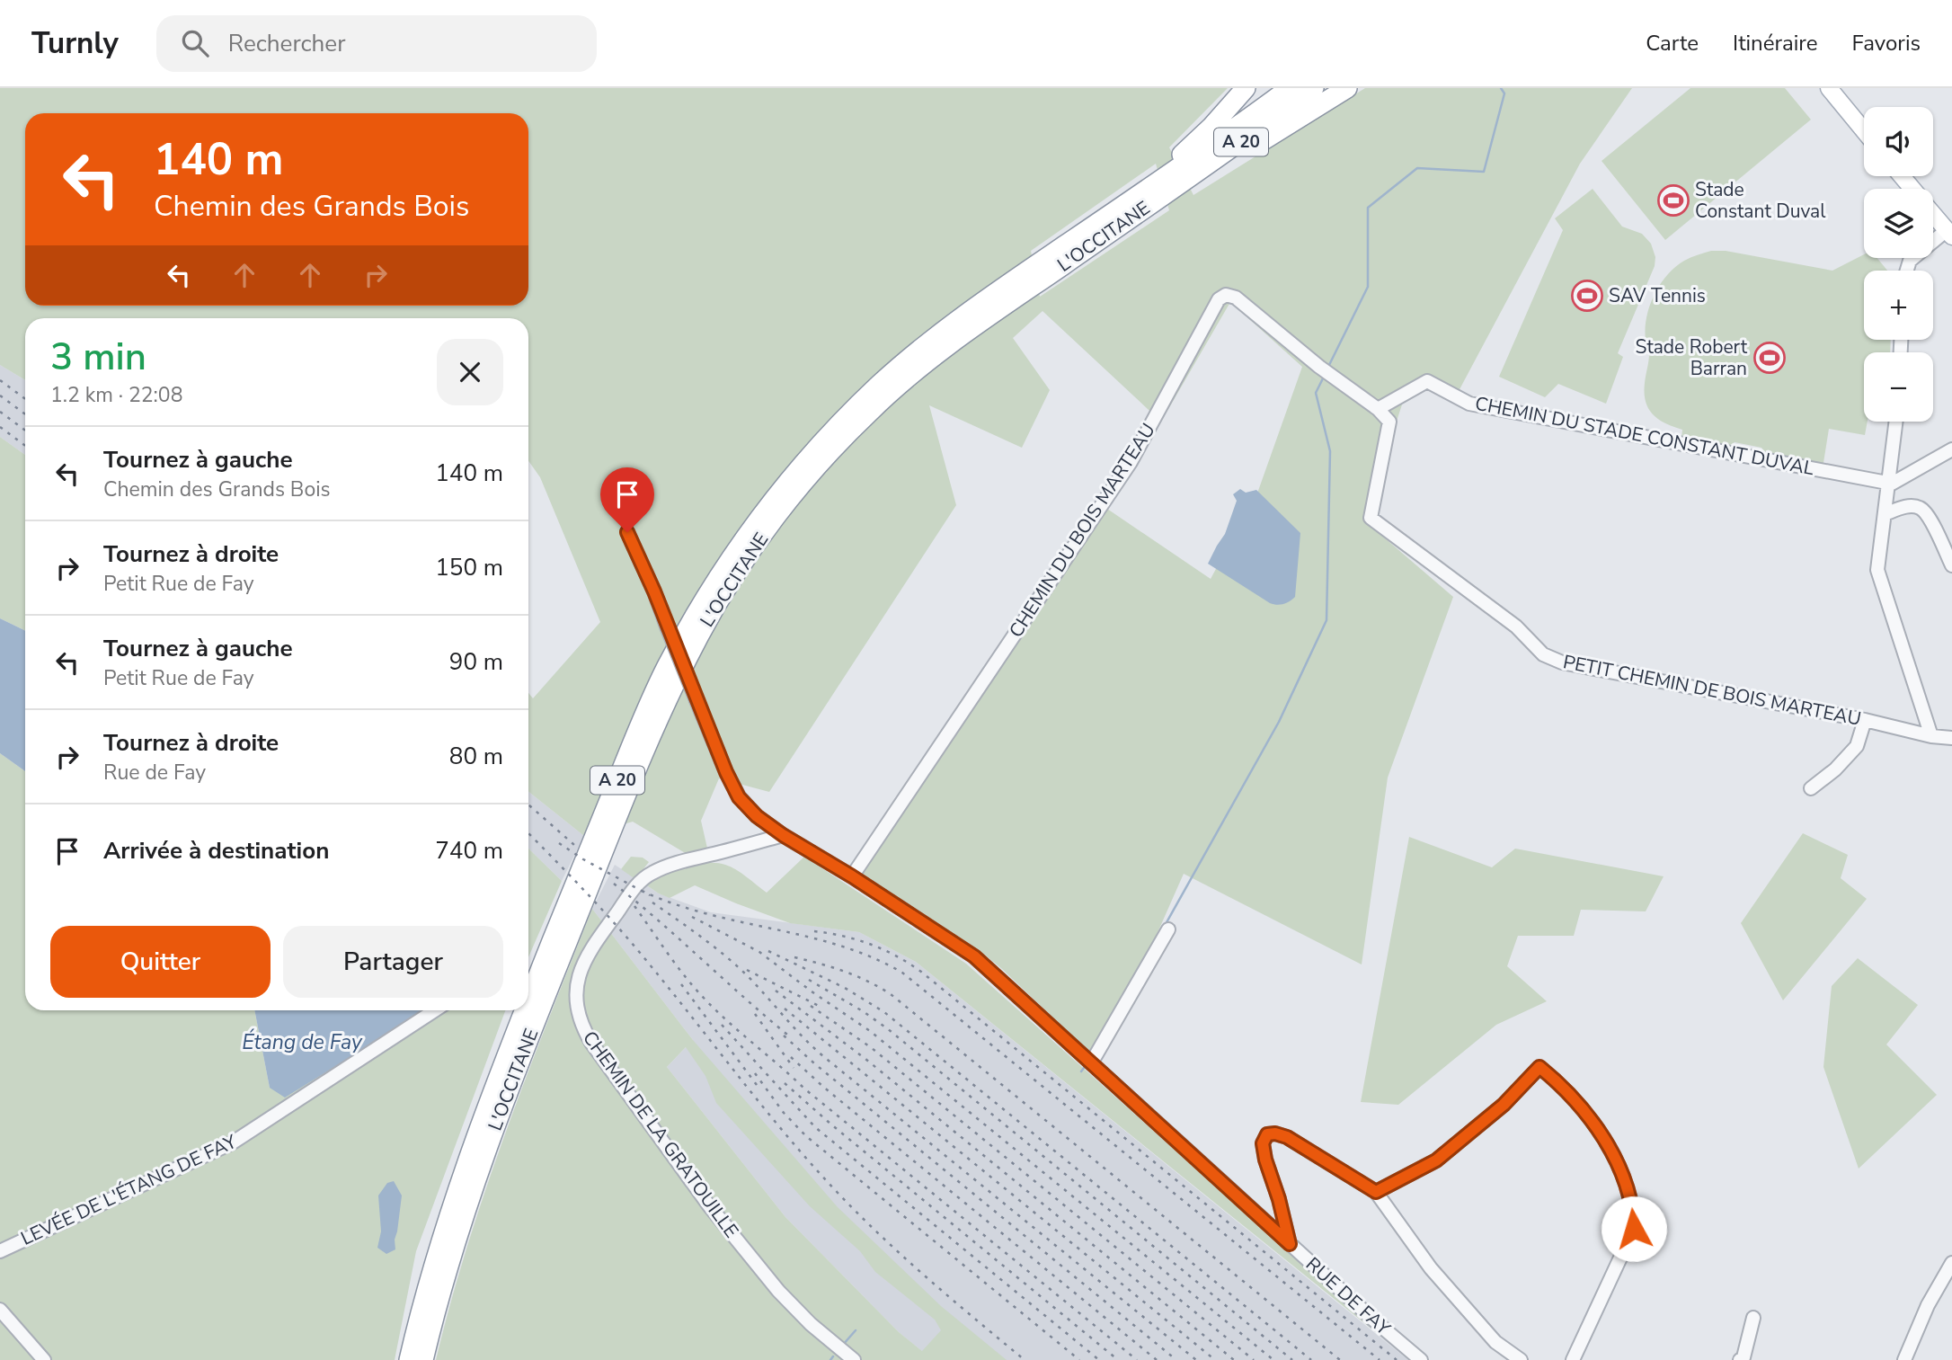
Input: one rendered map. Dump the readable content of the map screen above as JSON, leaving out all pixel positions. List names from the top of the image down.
{
  "streets": {
    "highway": ["A 20", "L'OCCITANE"],
    "street": [
      "CHEMIN DU STADE CONSTANT DUVAL",
      "CHEMIN DU BOIS MARTEAU",
      "PETIT CHEMIN DE BOIS MARTEAU",
      "CHEMIN DE LA GRATOUILLE",
      "LEVÉE DE L'ÉTANG DE FAY",
      "RUE DE FAY"
    ]
  },
  "crossings": [
    ["CHEMIN DU STADE CONSTANT DUVAL", "CHEMIN DU BOIS MARTEAU"],
    ["CHEMIN DU STADE CONSTANT DUVAL", "PETIT CHEMIN DE BOIS MARTEAU"],
    ["CHEMIN DU BOIS MARTEAU", "PETIT CHEMIN DE BOIS MARTEAU"],
    ["CHEMIN DU BOIS MARTEAU", "RUE DE FAY"],
    ["CHEMIN DE LA GRATOUILLE", "RUE DE FAY"]
  ],
  "water": ["Étang de Fay"],
  "places": {
    "sports": ["Stade Constant Duval", "SAV Tennis", "Stade Robert Barran"]
  },
  "page": {
    "header": "Turnly",
    "search": "Rechercher",
    "nav": ["Carte", "Itinéraire", "Favoris"],
    "map_buttons": ["+", "−"],
    "turn": ["140 m", "Chemin des Grands Bois"],
    "heading": ["3 min", "1.2 km · 22:08"],
    "list": [
      {
        "name": "Tournez à gauche",
        "note": "Chemin des Grands Bois",
        "value": "140 m"
      },
      {
        "name": "Tournez à droite",
        "note": "Petit Rue de Fay",
        "value": "150 m"
      },
      {
        "name": "Tournez à gauche",
        "note": "Petit Rue de Fay",
        "value": "90 m"
      },
      {
        "name": "Tournez à droite",
        "note": "Rue de Fay",
        "value": "80 m"
      },
      {
        "name": "Arrivée à destination",
        "value": "740 m"
      }
    ],
    "buttons": ["Quitter", "Partager"]
  }
}
